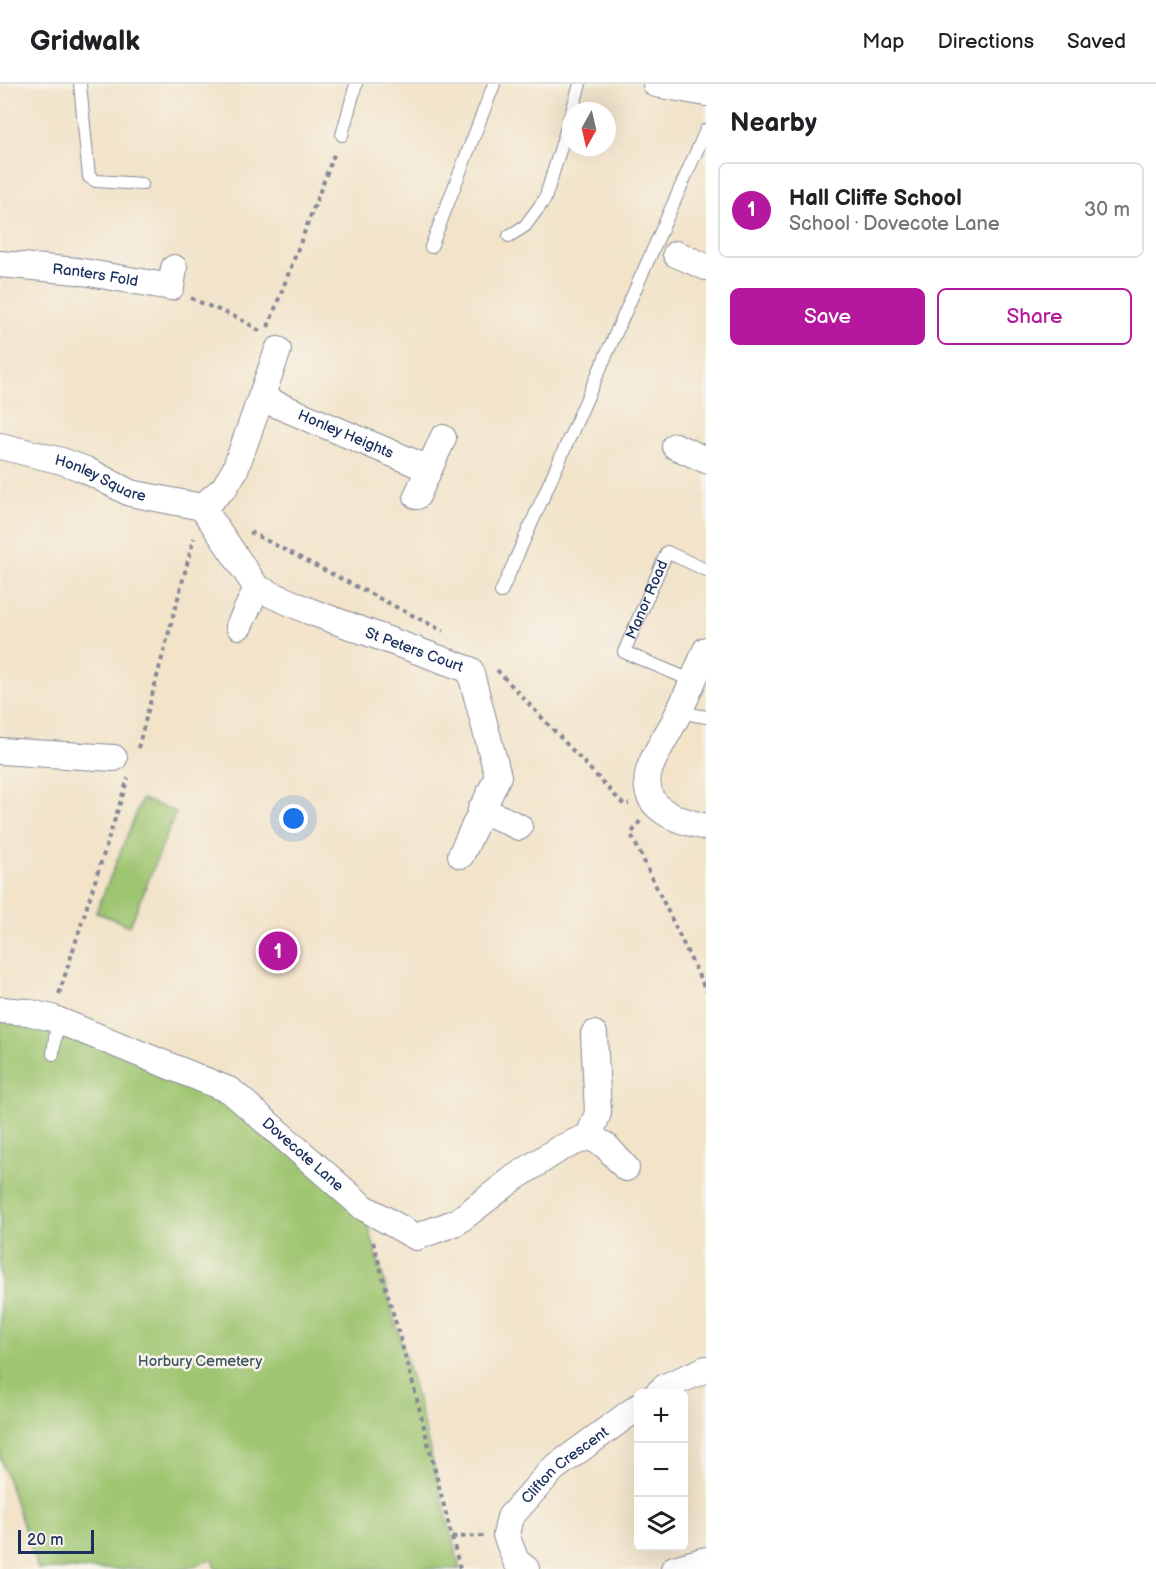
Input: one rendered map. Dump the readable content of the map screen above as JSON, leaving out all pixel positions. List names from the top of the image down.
{
  "streets": {
    "street": [
      "Ranters Fold",
      "Honley Heights",
      "Honley Square",
      "St Peters Court",
      "Dovecote Lane",
      "Clifton Crescent"
    ],
    "lane": ["Manor Road"]
  },
  "parks": ["Horbury Cemetery"],
  "scale_bar": "20 m",
  "north": "bottom",
  "page": {
    "header": "Gridwalk",
    "nav": ["Map", "Directions", "Saved"],
    "heading": "Nearby",
    "list": [
      {
        "mark": "1",
        "name": "Hall Cliffe School",
        "note": "School · Dovecote Lane",
        "value": "30 m"
      }
    ],
    "buttons": ["Save", "Share"],
    "pins": "1",
    "map_buttons": ["+", "−"],
    "scale": "20 m"
  }
}
